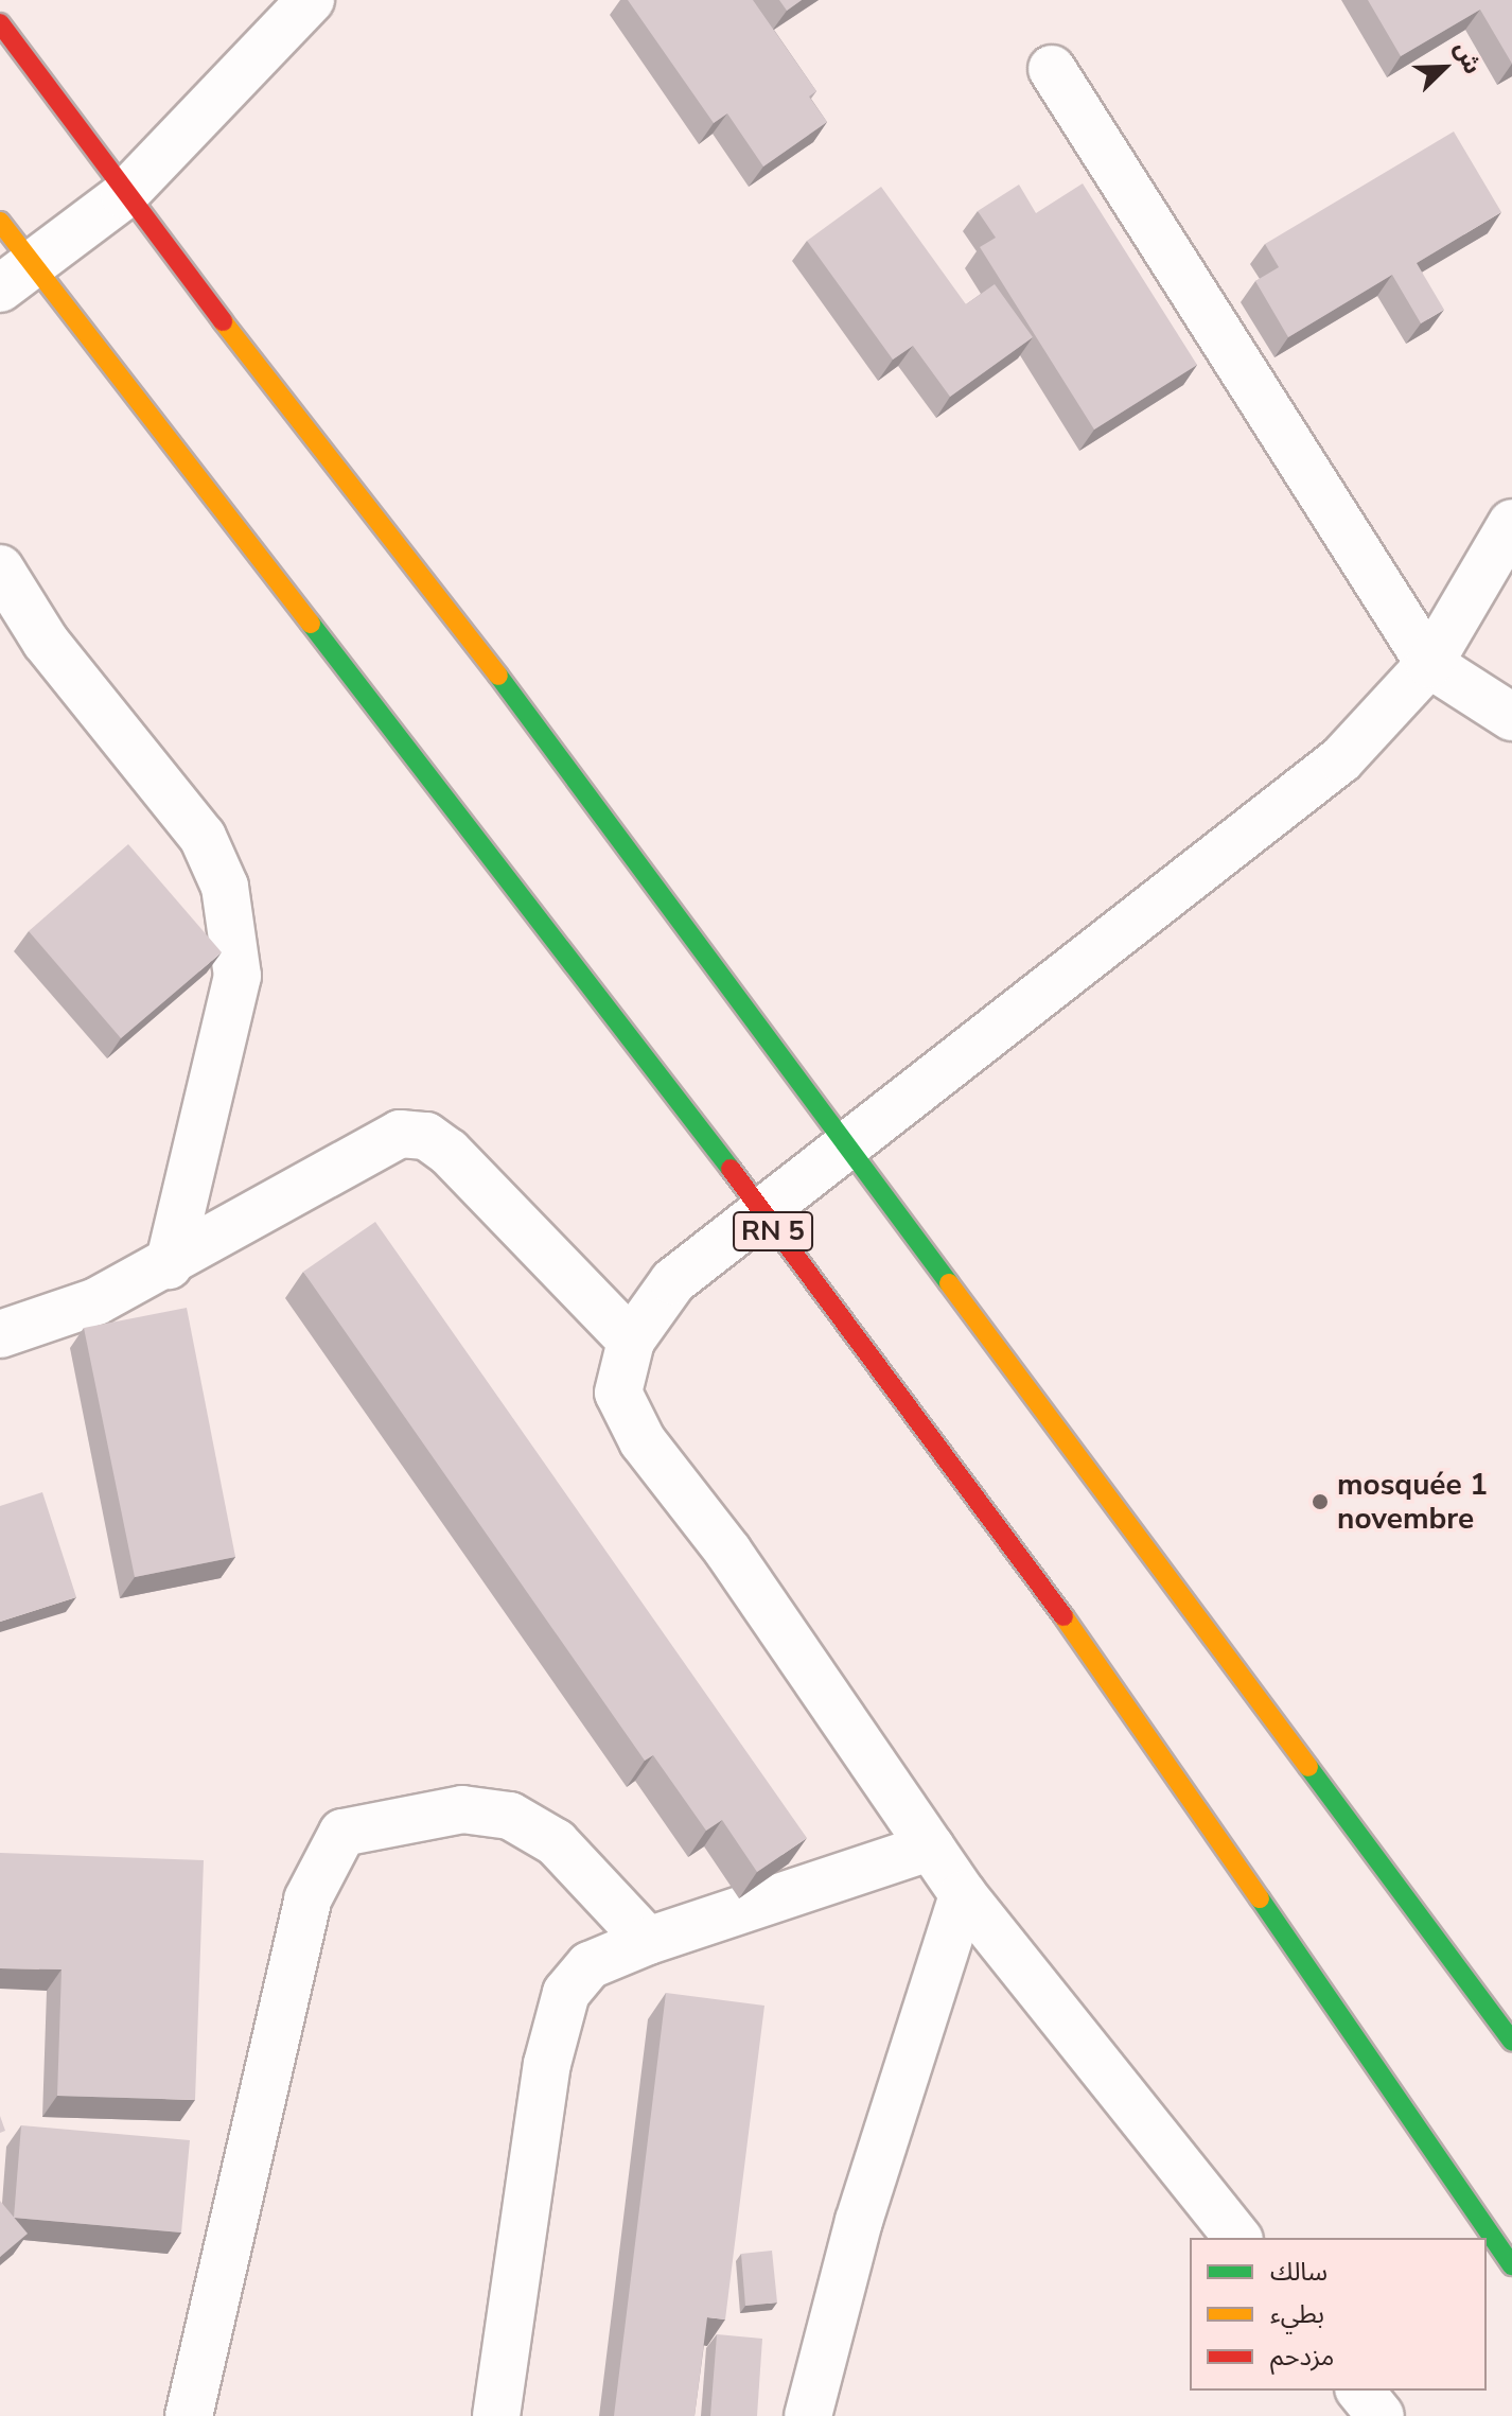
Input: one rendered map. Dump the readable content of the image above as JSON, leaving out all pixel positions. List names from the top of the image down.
{
  "streets": {
    "main road": ["RN 5"]
  },
  "places": ["mosquée 1 novembre"],
  "legend": ["سالك", "بطيء", "مزدحم"],
  "north": "top right"
}
